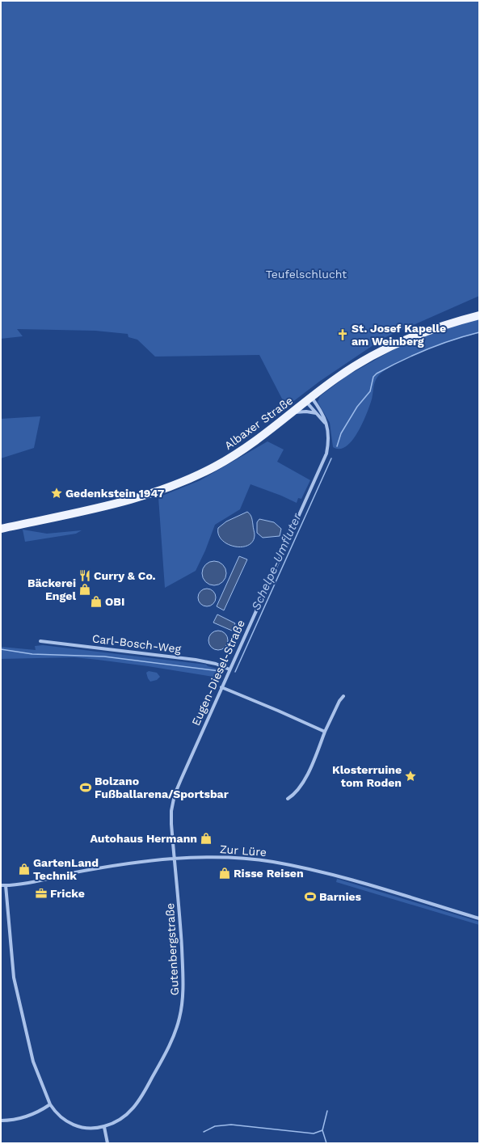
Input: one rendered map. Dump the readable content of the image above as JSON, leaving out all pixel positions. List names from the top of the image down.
{
  "streets": {
    "main road": ["Albaxer Straße"],
    "street": [
      "Carl-Bosch-Weg",
      "Eugen-Diesel-Straße",
      "Zur Lüre",
      "Gutenbergstraße"
    ]
  },
  "crossings": [
    ["Albaxer Straße", "Eugen-Diesel-Straße"],
    ["Carl-Bosch-Weg", "Eugen-Diesel-Straße"],
    ["Eugen-Diesel-Straße", "Zur Lüre"],
    ["Eugen-Diesel-Straße", "Gutenbergstraße"],
    ["Zur Lüre", "Gutenbergstraße"]
  ],
  "water": ["Schelpe-Umfluter"],
  "parks": ["Teufelschlucht"],
  "places": {
    "church": ["St. Josef Kapelle am Weinberg"],
    "place": ["Gedenkstein 1947", "Klosterruine tom Roden"],
    "restaurant": ["Curry & Co."],
    "shop": [
      "Bäckerei Engel",
      "OBI",
      "Autohaus Hermann",
      "GartenLand Technik",
      "Risse Reisen"
    ],
    "sports": ["Bolzano Fußballarena/Sportsbar", "Barnies"],
    "office": ["Fricke"]
  }
}
